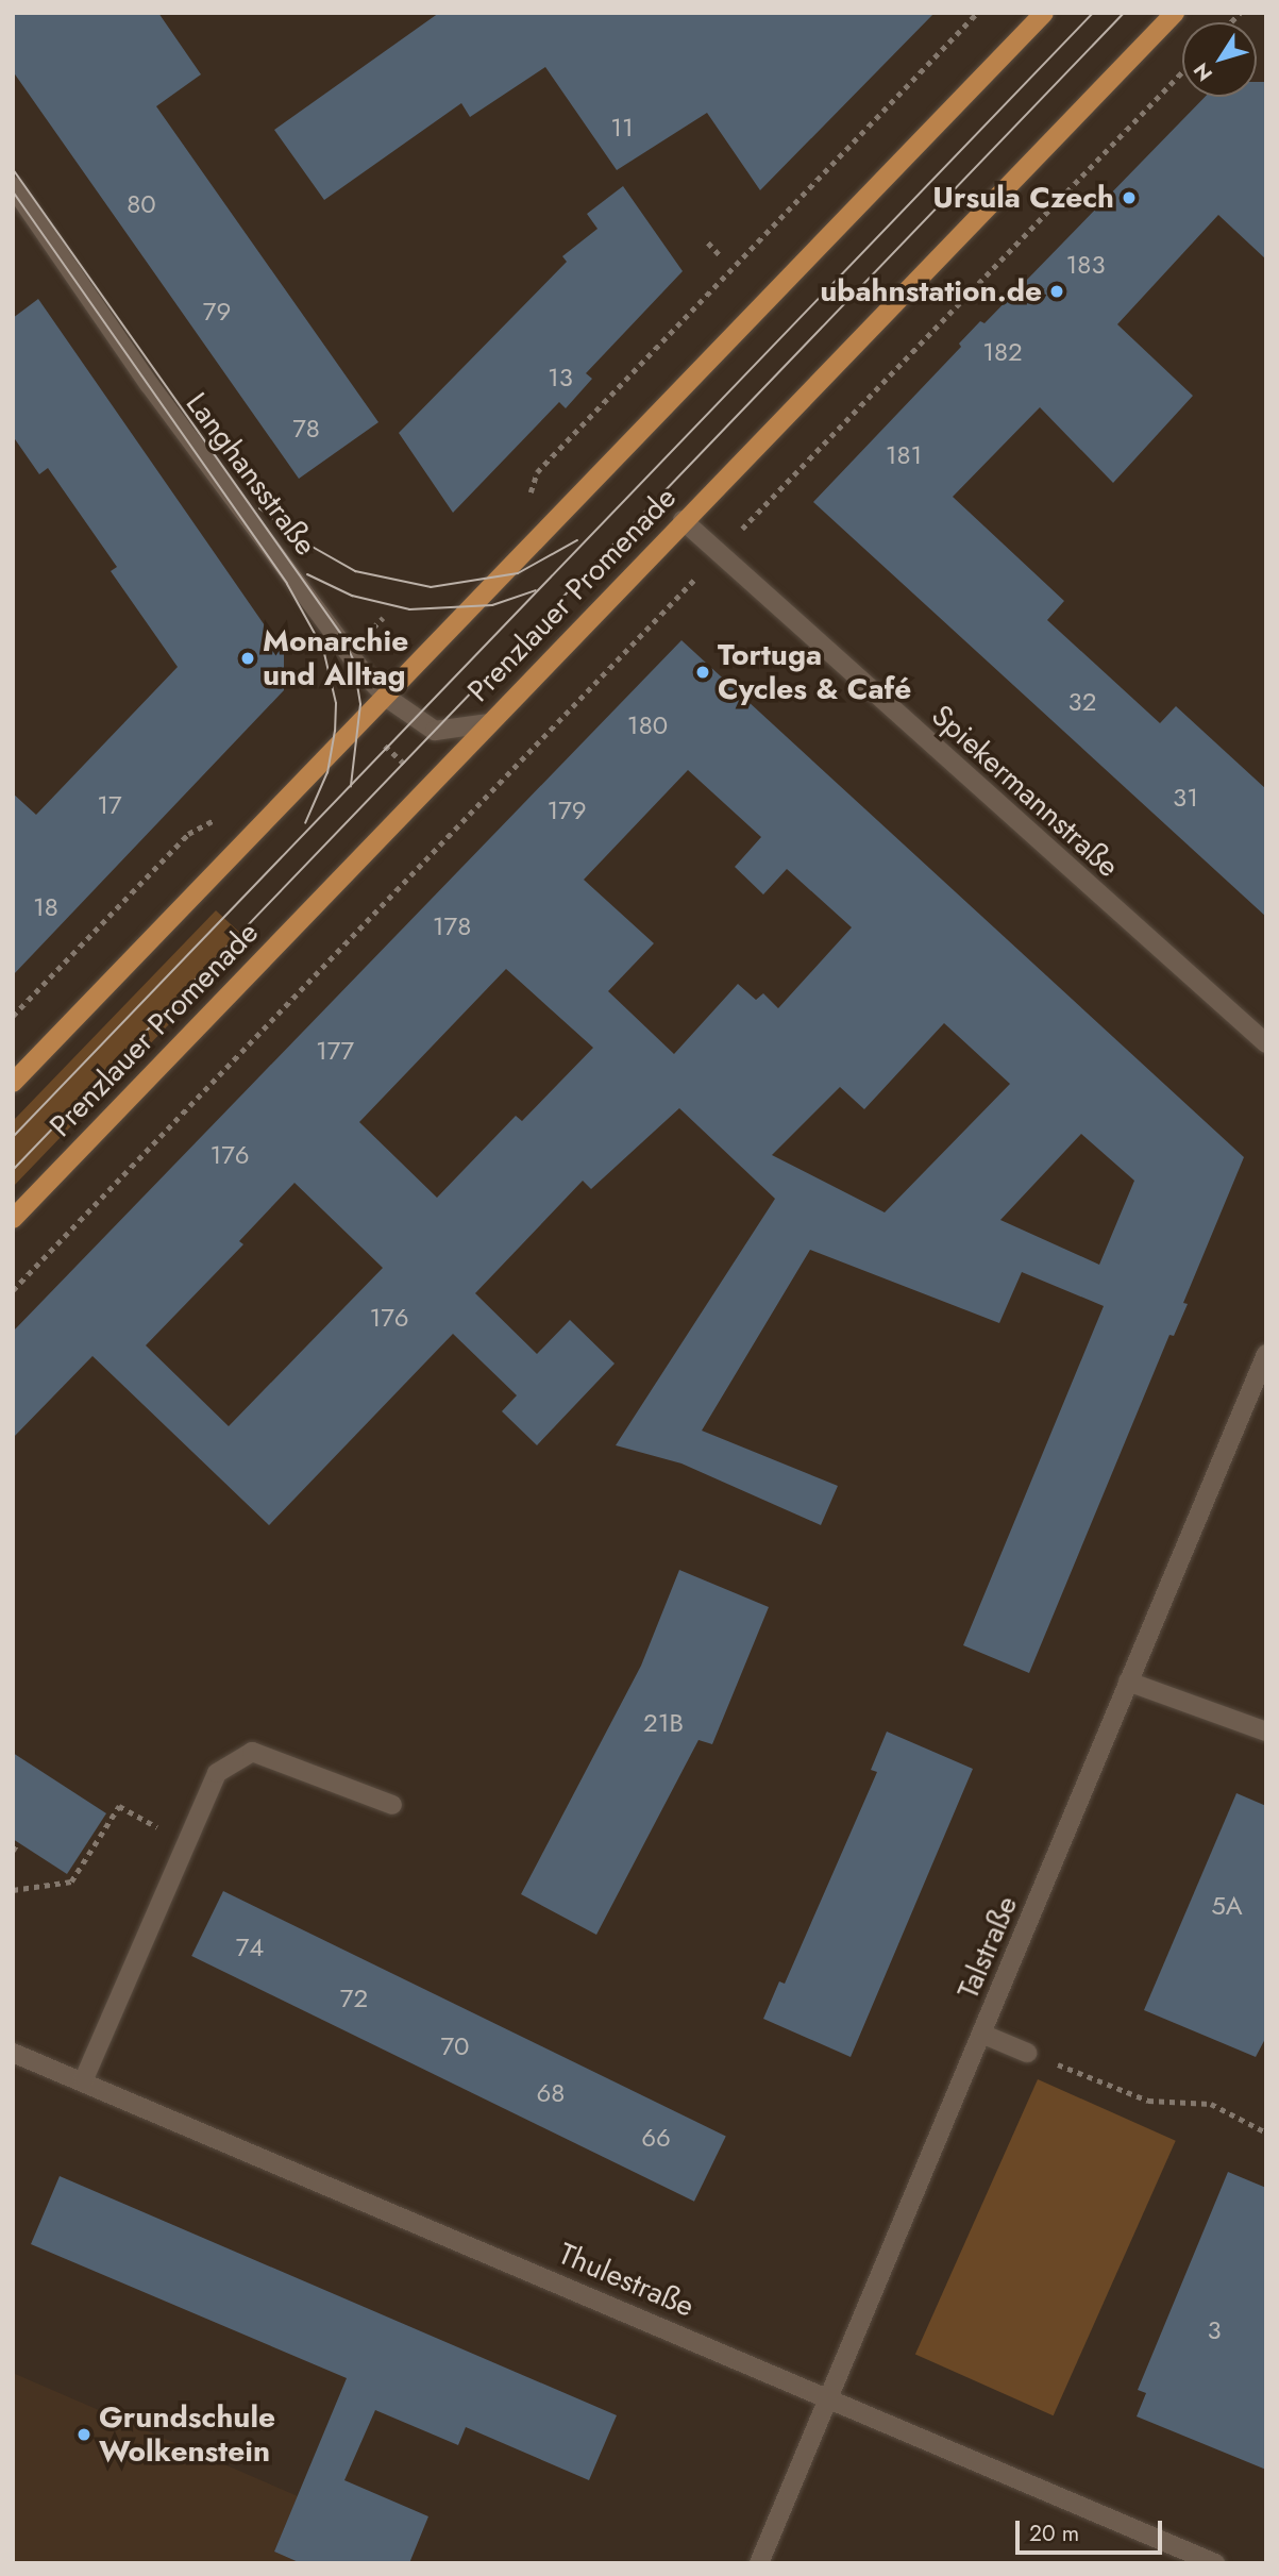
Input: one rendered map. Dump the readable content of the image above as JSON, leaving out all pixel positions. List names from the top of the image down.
{
  "streets": {
    "main road": ["Prenzlauer Promenade"],
    "street": [
      "Langhansstraße",
      "Spiekermannstraße",
      "Talstraße",
      "Thulestraße"
    ]
  },
  "crossings": [
    ["Langhansstraße", "Prenzlauer Promenade"],
    ["Prenzlauer Promenade", "Spiekermannstraße"],
    ["Talstraße", "Thulestraße"]
  ],
  "places": [
    "Ursula Czech",
    "ubahnstation.de",
    "Monarchie und Alltag",
    "Tortuga Cycles & Café",
    "Grundschule Wolkenstein"
  ],
  "house_numbers": [
    "11",
    "80",
    "183",
    "79",
    "182",
    "13",
    "78",
    "181",
    "32",
    "180",
    "31",
    "17",
    "179",
    "18",
    "178",
    "177",
    "176",
    "176",
    "21B",
    "5A",
    "74",
    "72",
    "70",
    "68",
    "66",
    "3"
  ],
  "scale_bar": "20 m",
  "north": "bottom left"
}
